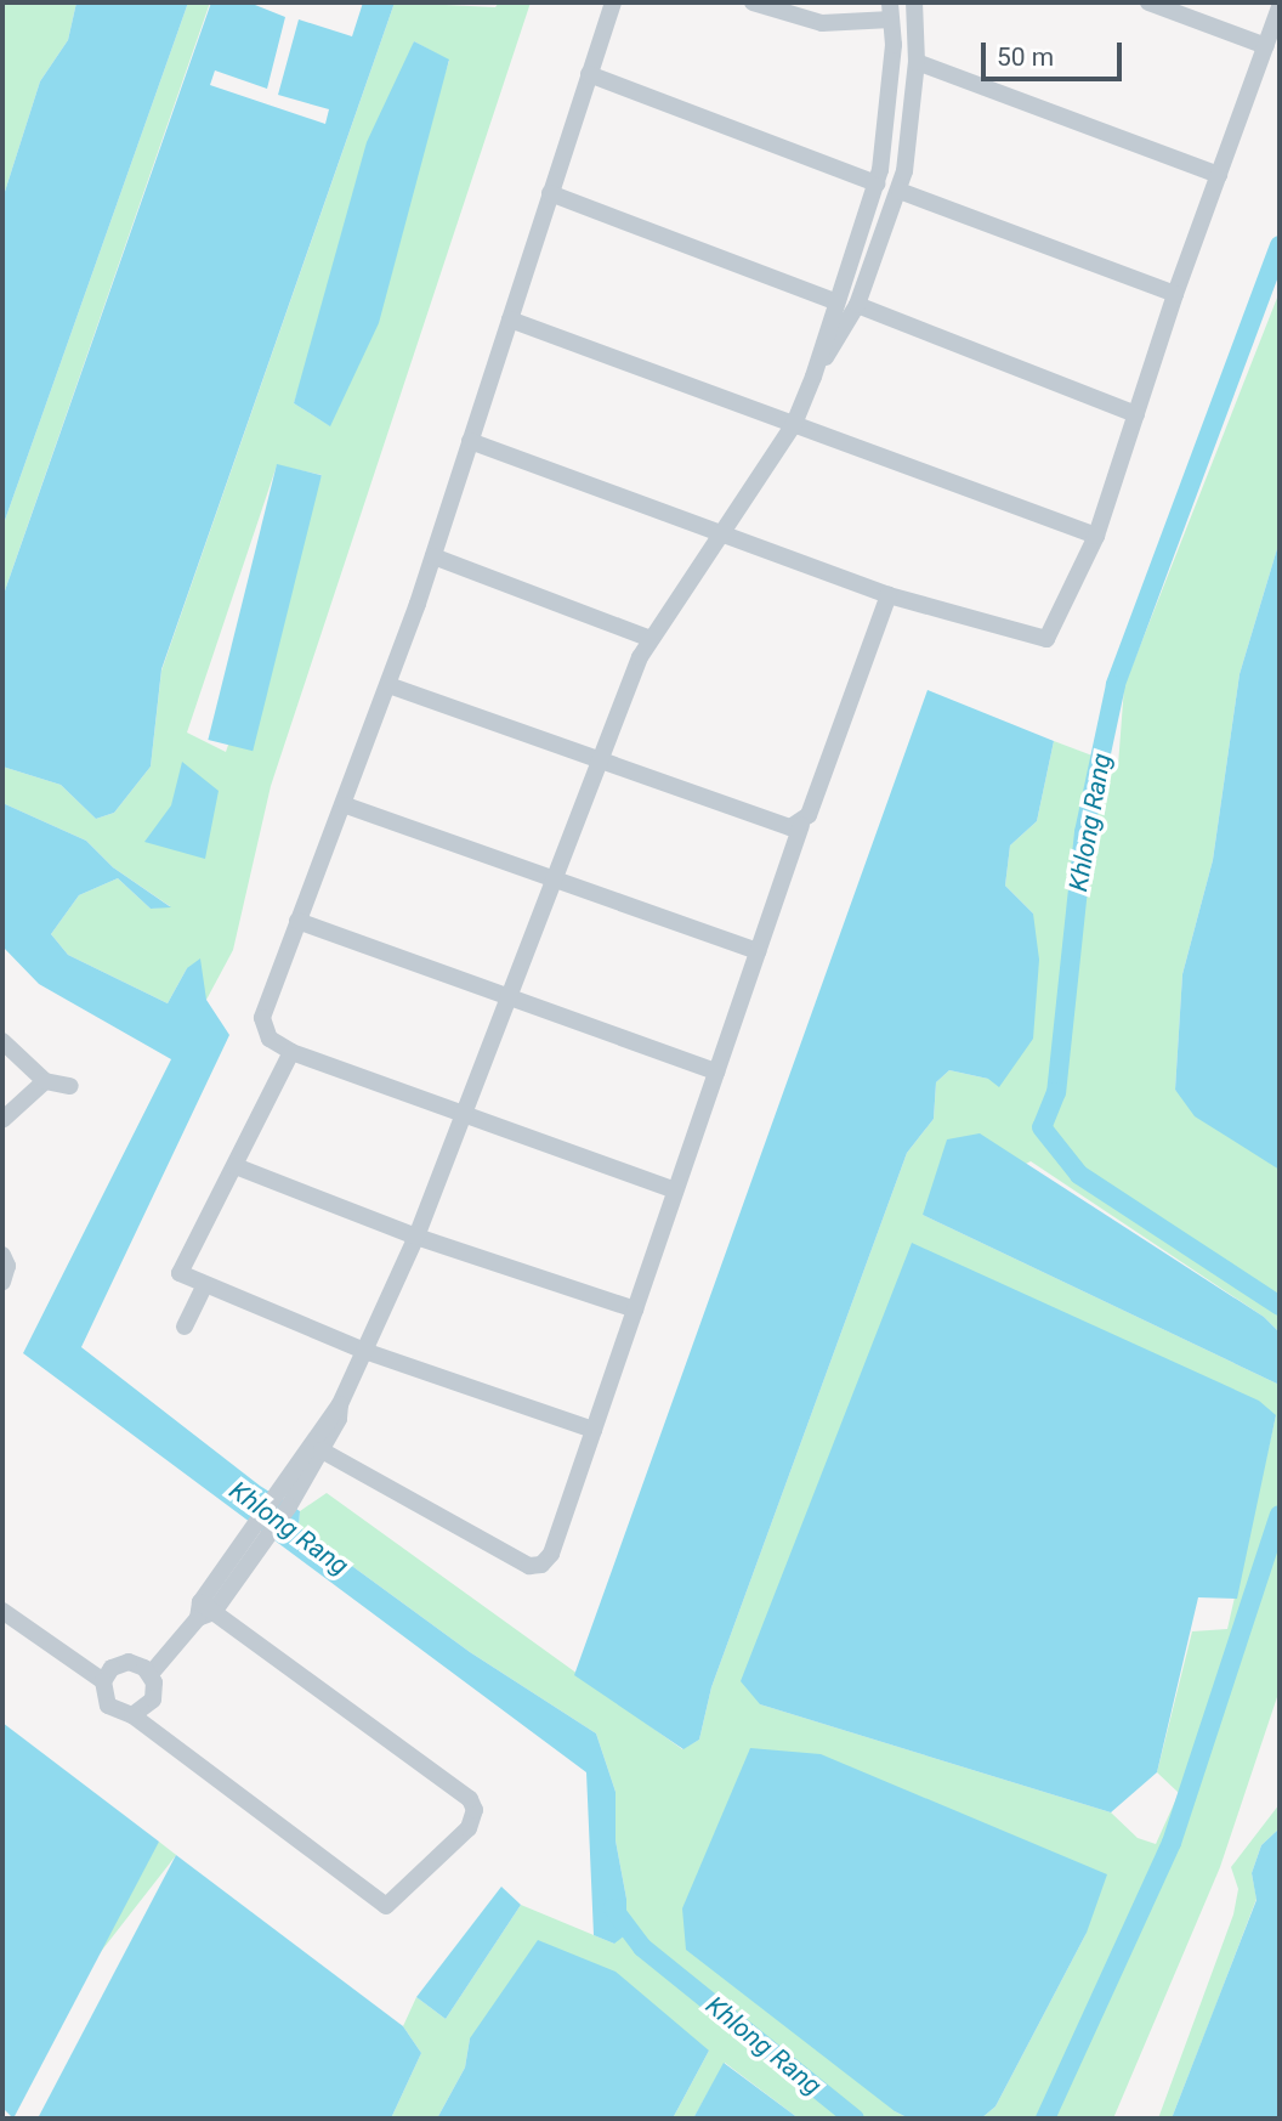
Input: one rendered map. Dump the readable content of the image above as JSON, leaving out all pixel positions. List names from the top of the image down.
{
  "water": ["Khlong Rang"],
  "scale_bar": "50 m"
}
